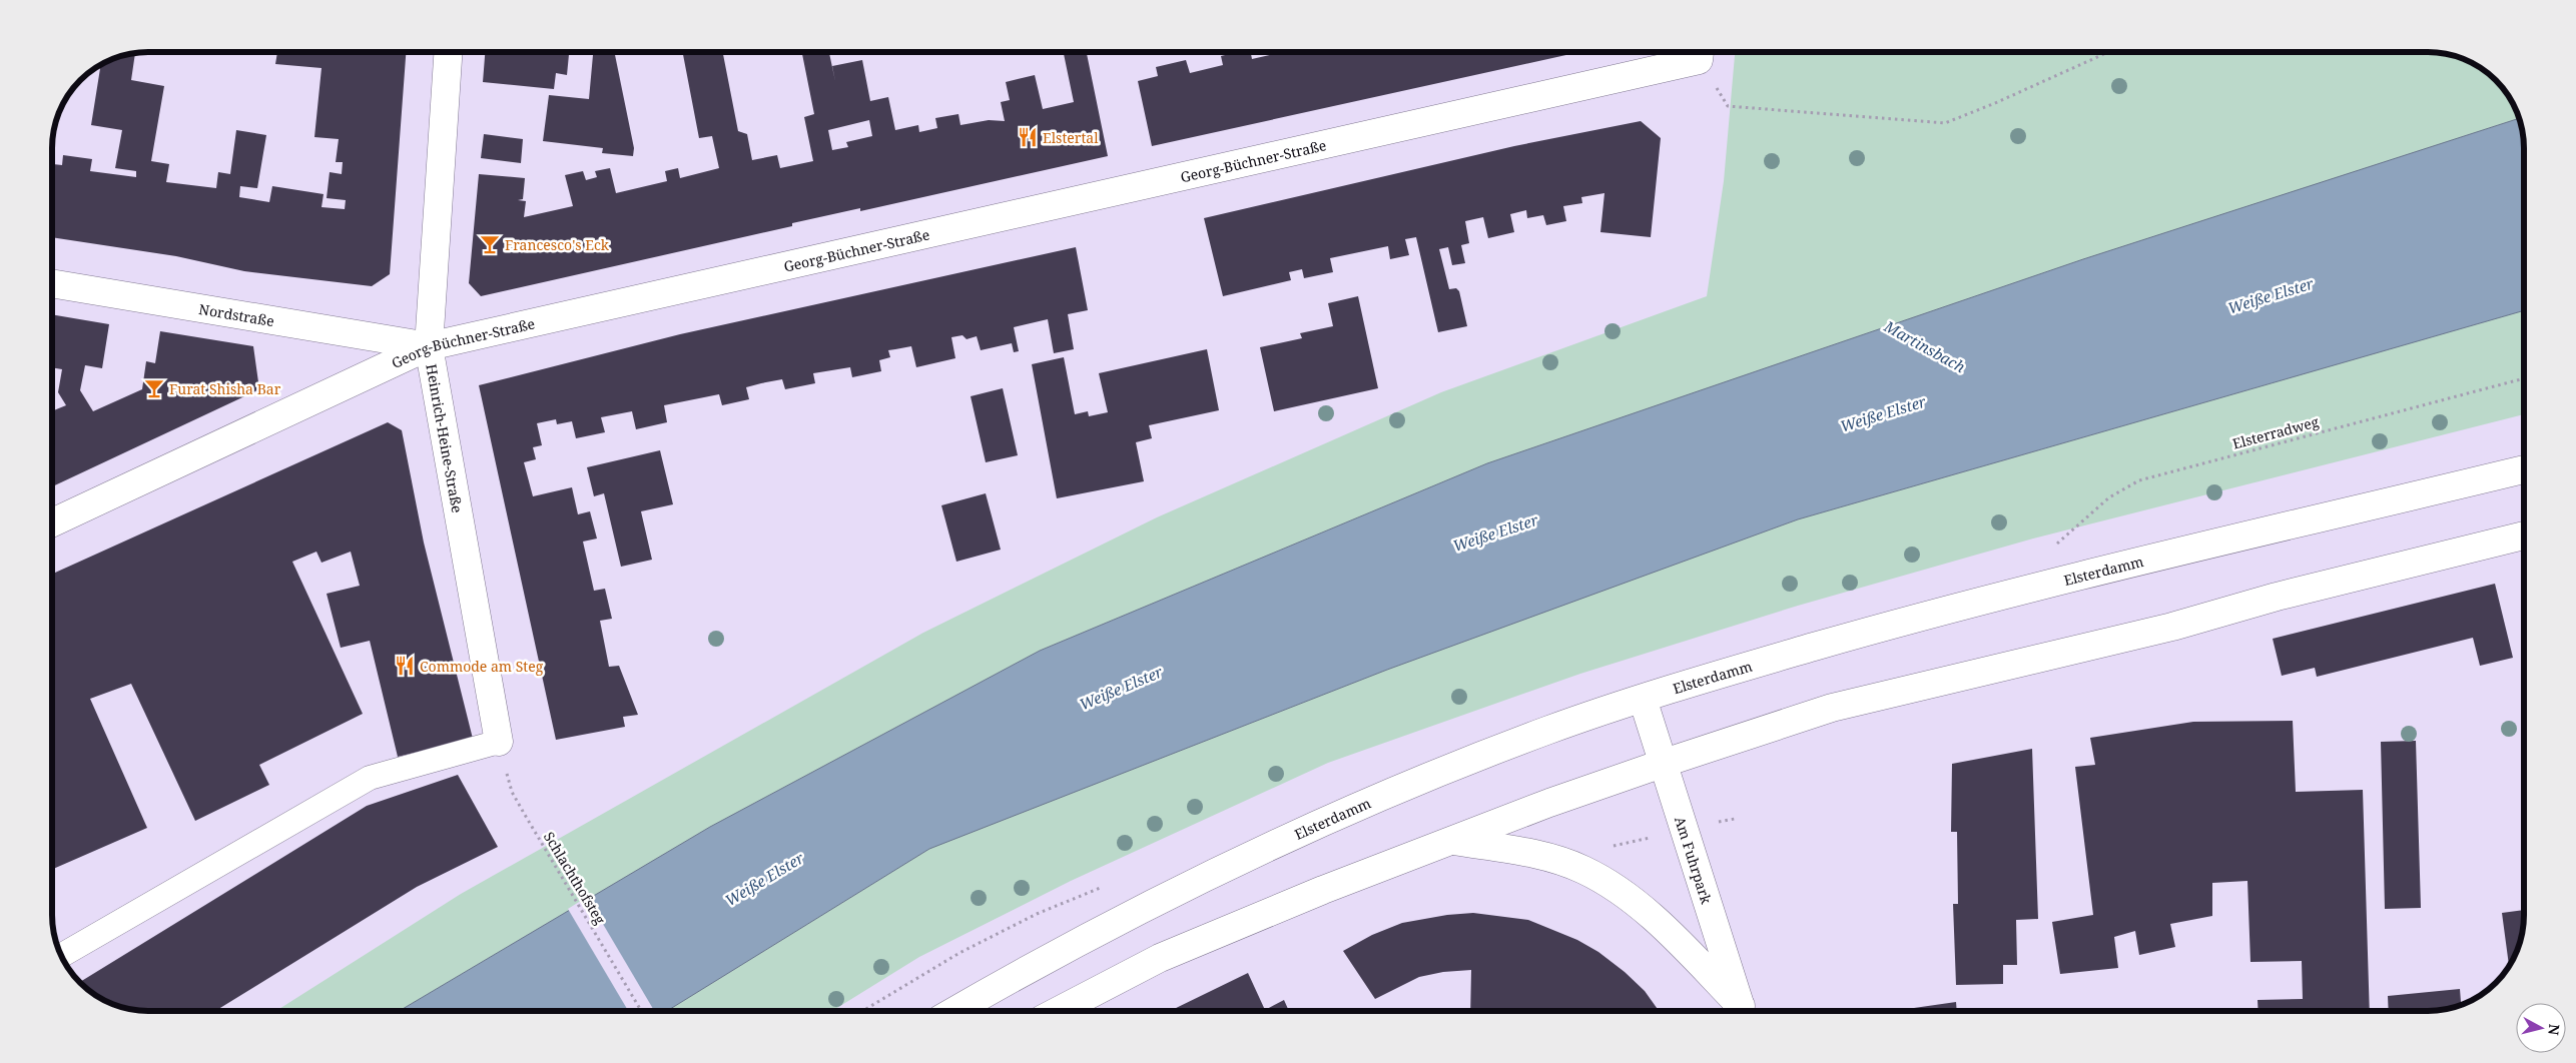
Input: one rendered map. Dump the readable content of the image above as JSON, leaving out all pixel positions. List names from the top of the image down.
{
  "streets": {
    "street": [
      "Georg-Büchner-Straße",
      "Nordstraße",
      "Heinrich-Heine-Straße",
      "Elsterdamm",
      "Am Fuhrpark"
    ],
    "path": ["Elsterradweg", "Schlachthofsteg"]
  },
  "crossings": [
    ["Georg-Büchner-Straße", "Nordstraße"],
    ["Georg-Büchner-Straße", "Heinrich-Heine-Straße"],
    ["Nordstraße", "Heinrich-Heine-Straße"],
    ["Heinrich-Heine-Straße", "Schlachthofsteg"],
    ["Elsterdamm", "Am Fuhrpark"]
  ],
  "water": ["Weiße Elster", "Martinsbach"],
  "places": {
    "restaurant": ["Elstertal", "Commode am Steg"],
    "bar": ["Francesco's Eck", "Furat Shisha Bar"]
  },
  "north": "right"
}
